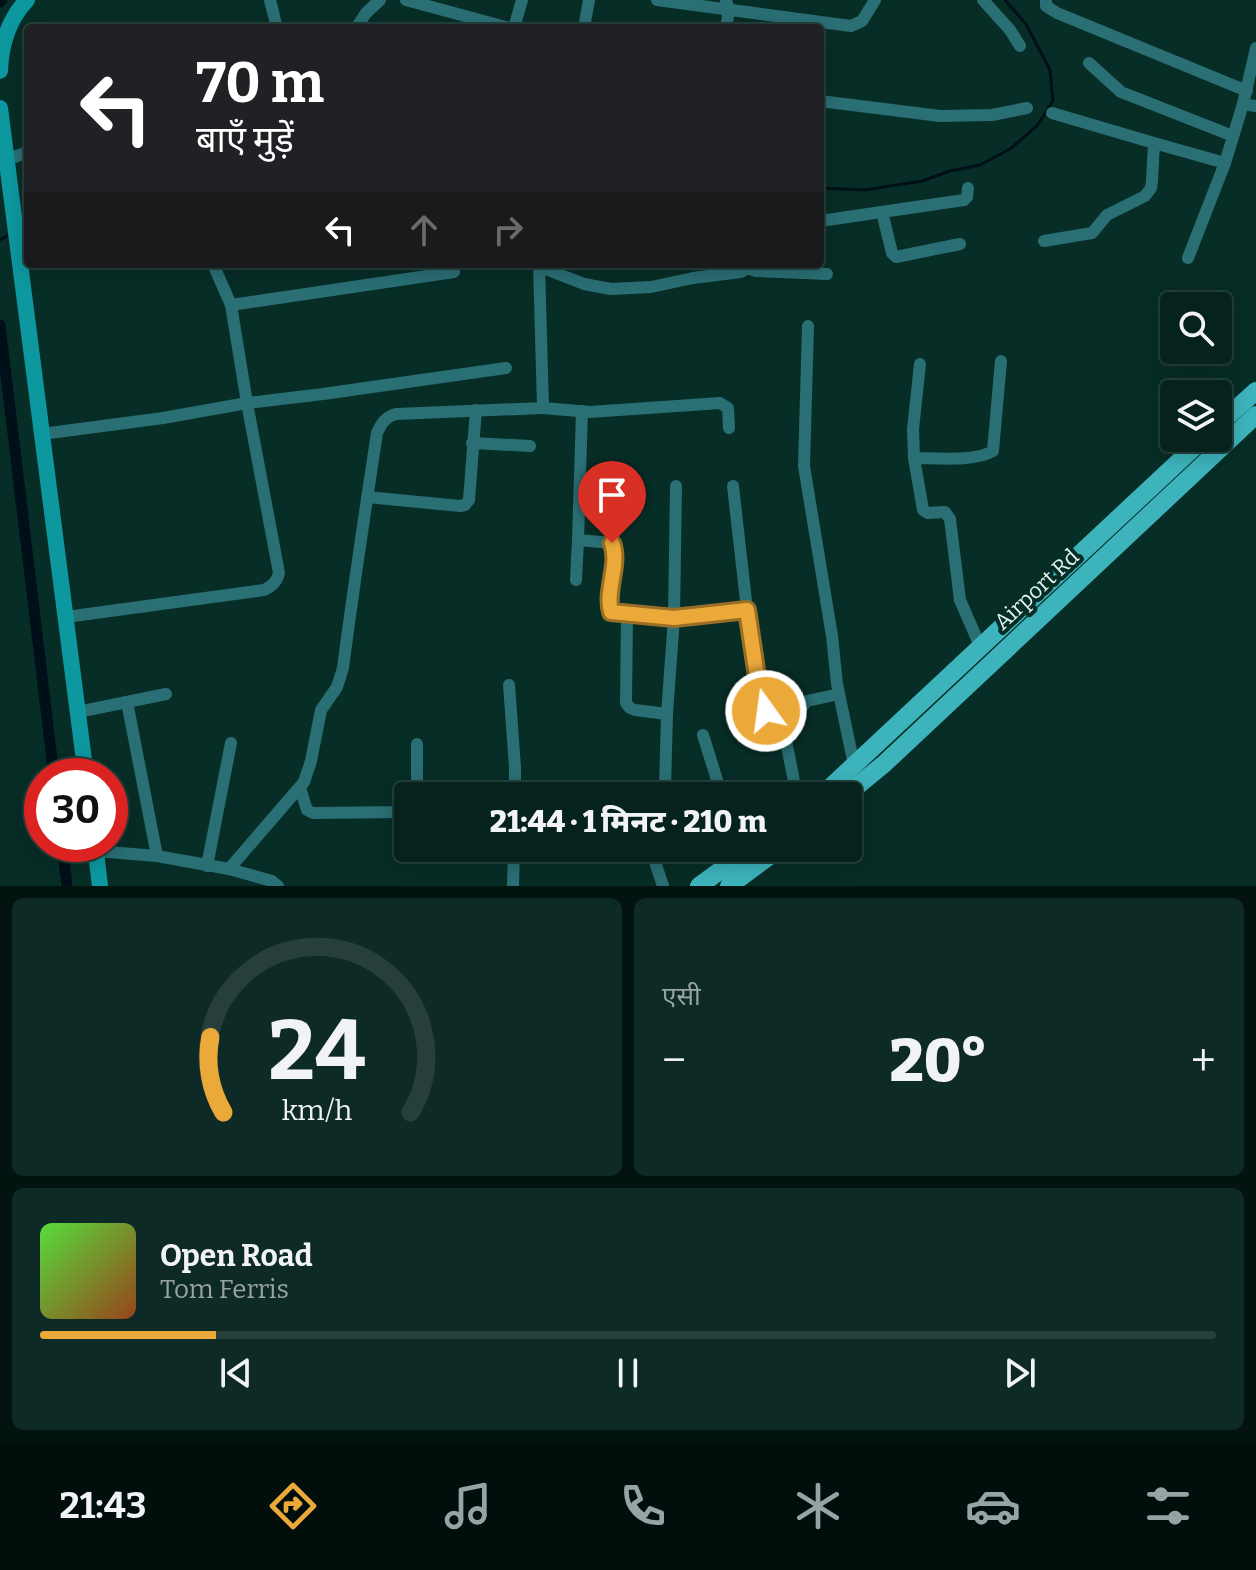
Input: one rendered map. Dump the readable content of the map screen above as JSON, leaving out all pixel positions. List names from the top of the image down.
{
  "streets": {
    "main road": ["Airport Rd"]
  },
  "page": {
    "turn": ["70 m", "बाएँ मुड़ें"],
    "limit": "30",
    "trip": "21:44 · 1 मिनट · 210 m",
    "tile": "एसी",
    "heat": ["−", "20°", "+"],
    "song": ["Open Road", "Tom Ferris"],
    "tabs": "21:43",
    "gauge": ["24", "km/h"]
  }
}
